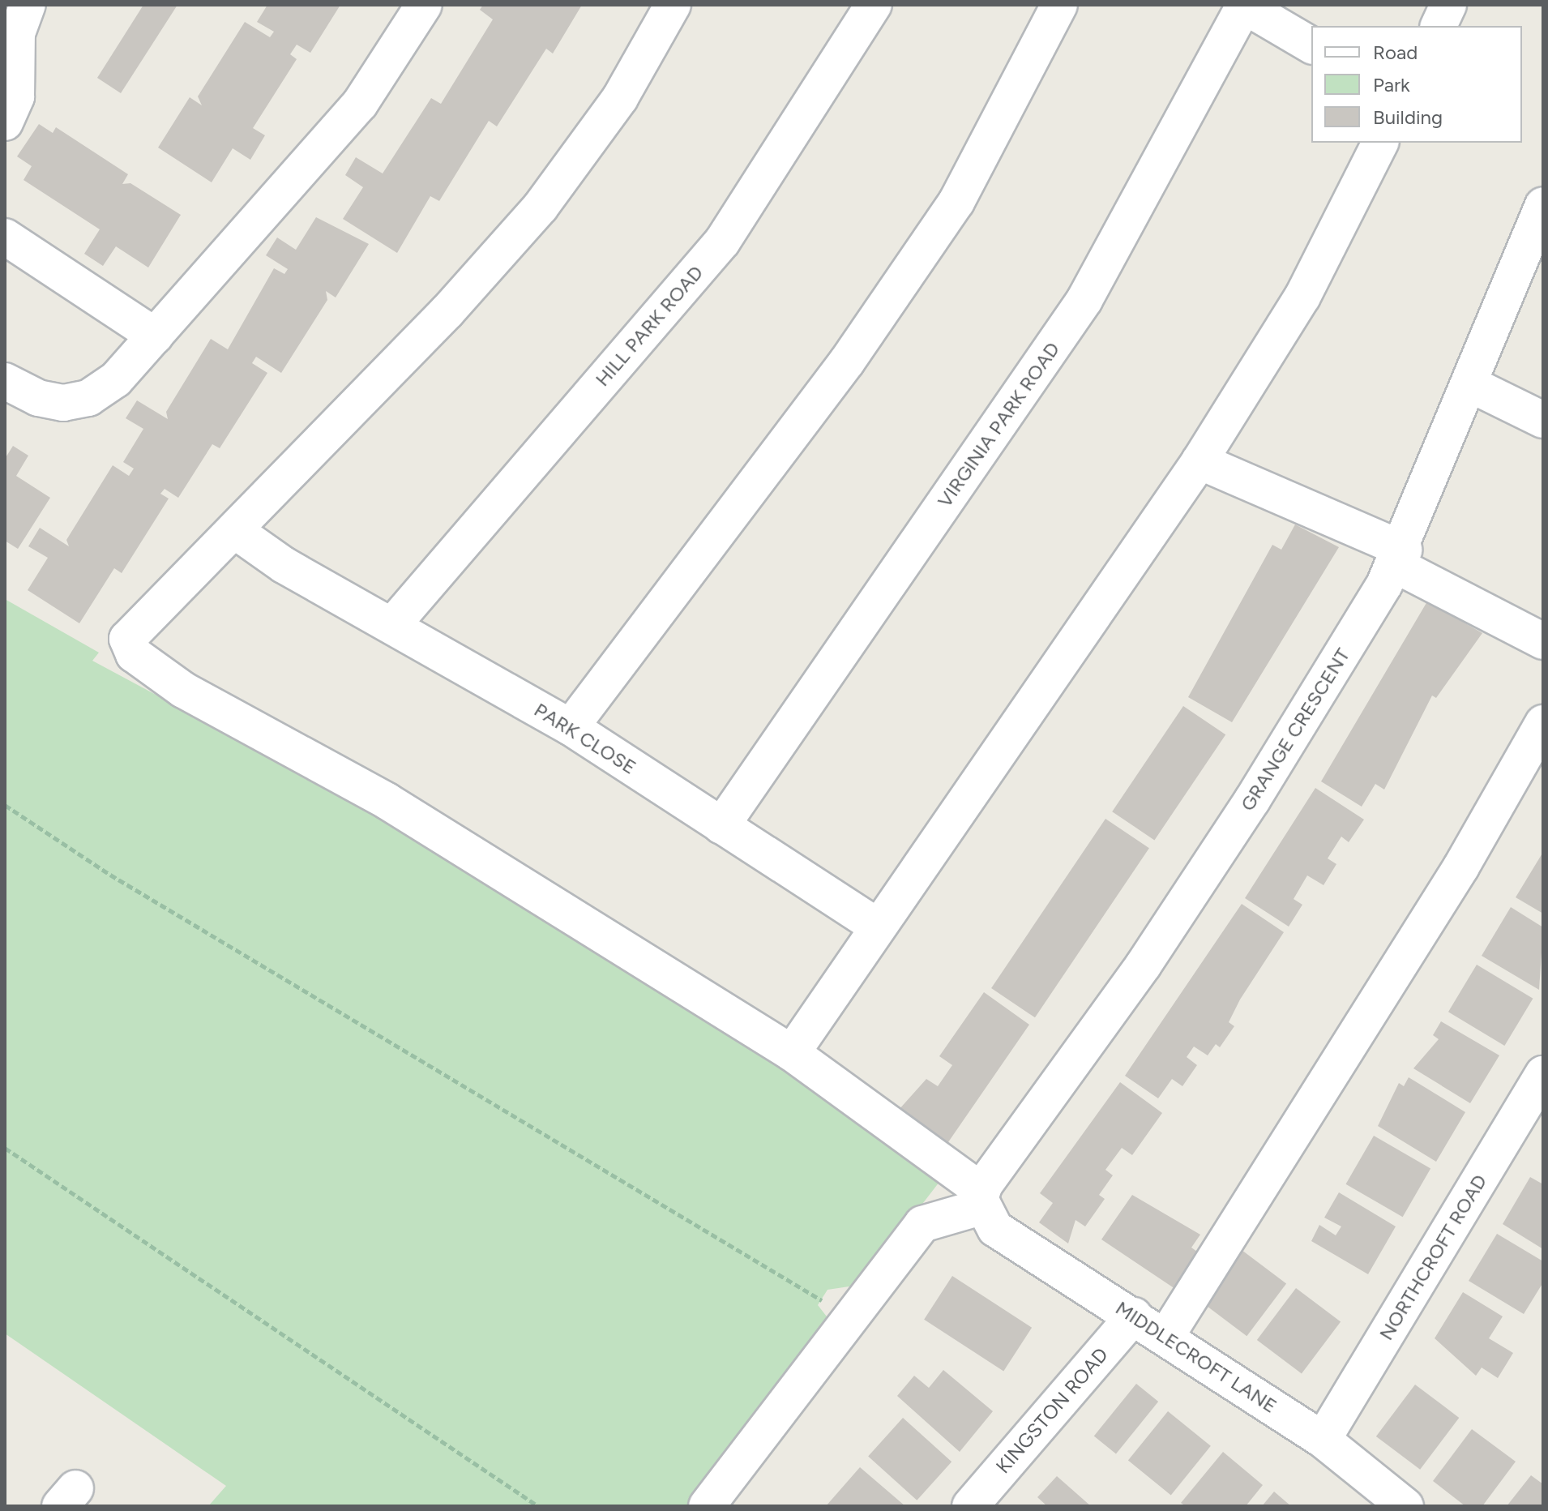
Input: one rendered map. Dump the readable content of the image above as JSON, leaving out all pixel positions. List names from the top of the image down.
{
  "streets": {
    "street": [
      "HILL PARK ROAD",
      "VIRGINIA PARK ROAD",
      "GRANGE CRESCENT",
      "PARK CLOSE",
      "NORTHCROFT ROAD",
      "MIDDLECROFT LANE",
      "KINGSTON ROAD"
    ]
  },
  "crossings": [
    ["HILL PARK ROAD", "PARK CLOSE"],
    ["VIRGINIA PARK ROAD", "PARK CLOSE"],
    ["GRANGE CRESCENT", "MIDDLECROFT LANE"],
    ["PARK CLOSE", "MIDDLECROFT LANE"],
    ["NORTHCROFT ROAD", "MIDDLECROFT LANE"],
    ["MIDDLECROFT LANE", "KINGSTON ROAD"]
  ],
  "legend": ["Road", "Park", "Building"]
}
